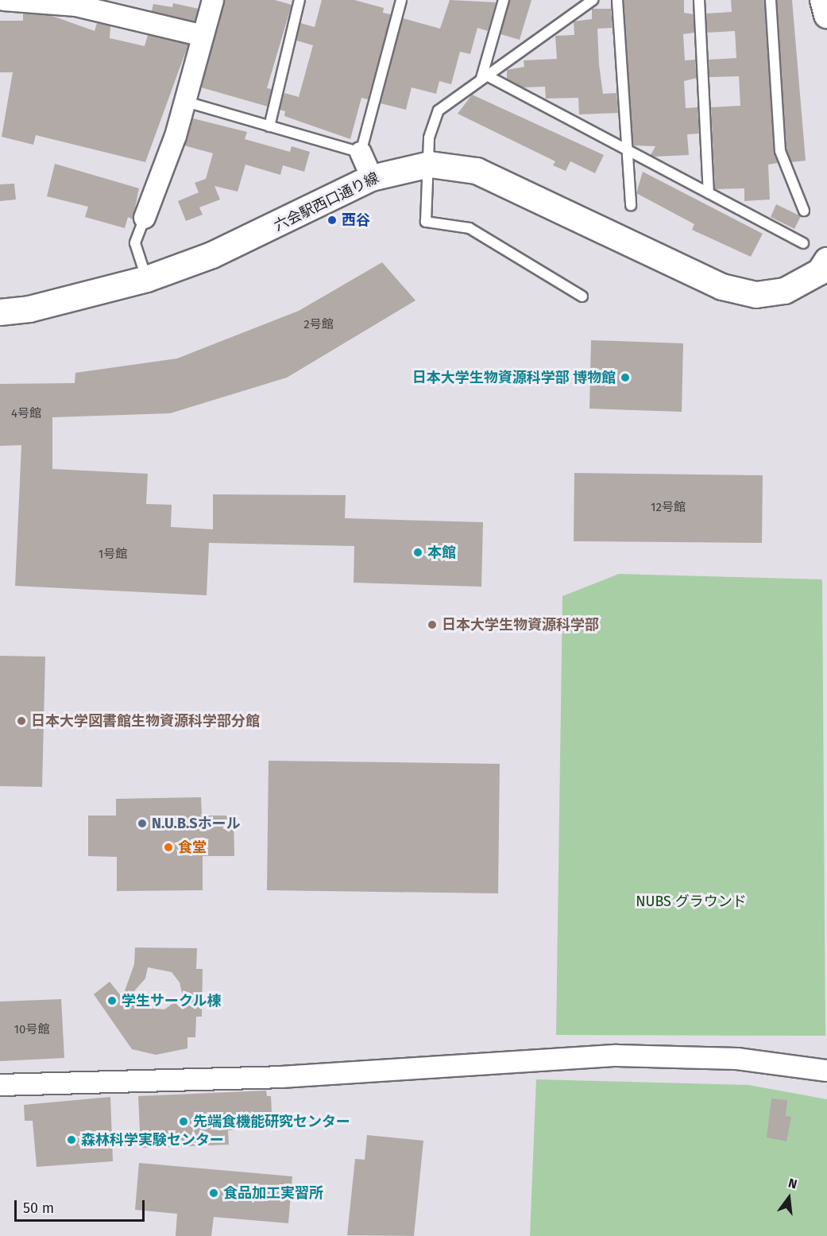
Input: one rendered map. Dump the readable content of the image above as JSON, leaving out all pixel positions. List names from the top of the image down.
{
  "streets": {
    "street": ["六会駅西口通り線"]
  },
  "parks": ["NUBS グラウンド"],
  "places": [
    "西谷",
    "日本大学生物資源科学部 博物館",
    "本館",
    "日本大学生物資源科学部",
    "日本大学図書館生物資源科学部分館",
    "N.U.B.Sホール",
    "食堂",
    "学生サークル棟",
    "先端食機能研究センター",
    "森林科学実験センター",
    "食品加工実習所"
  ],
  "house_numbers": [
    "2号館",
    "4号館",
    "12号館",
    "1号館",
    "10号館"
  ],
  "scale_bar": "50 m",
  "north": "top"
}
